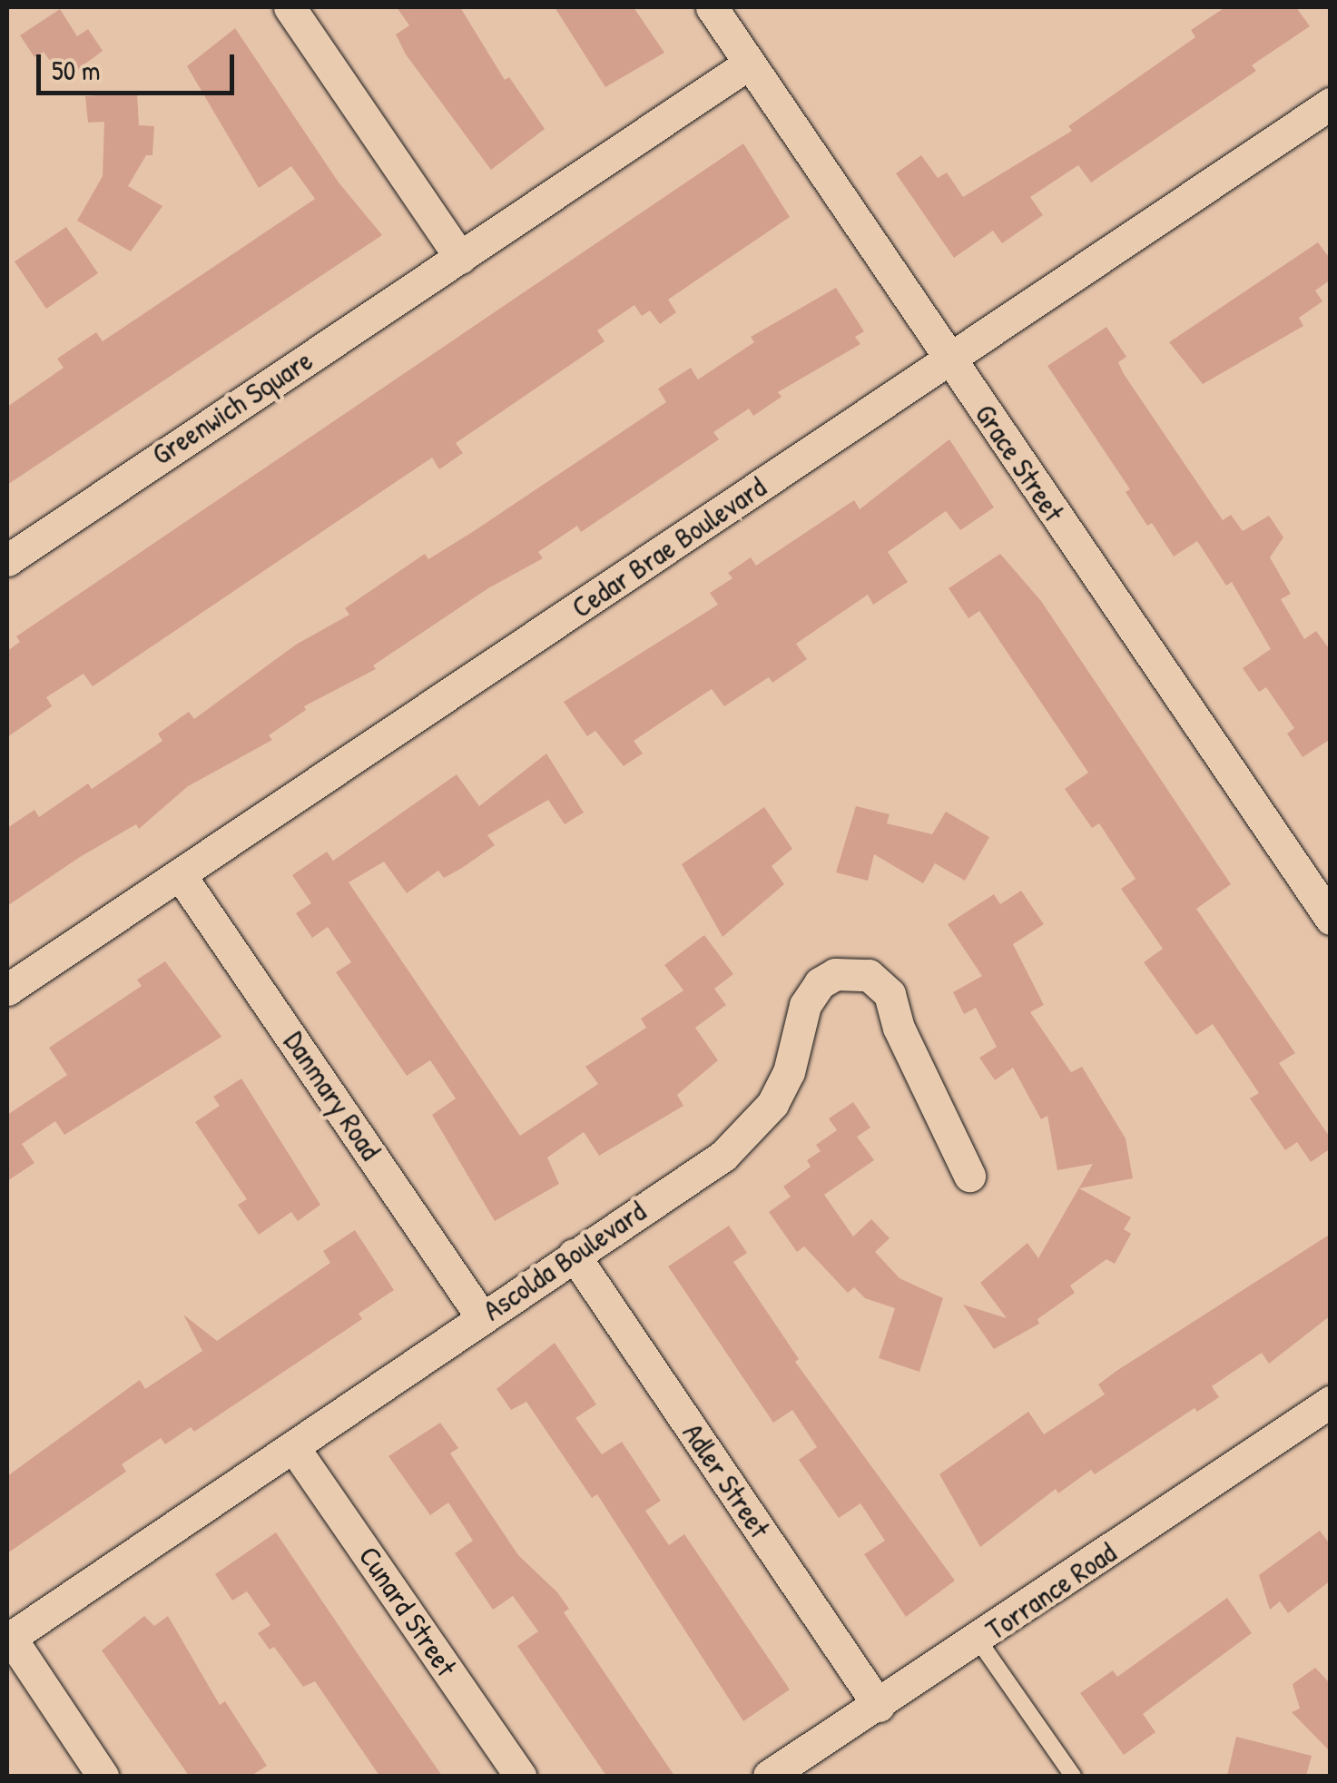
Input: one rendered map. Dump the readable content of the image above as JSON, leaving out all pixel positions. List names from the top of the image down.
{
  "streets": {
    "street": [
      "Greenwich Square",
      "Grace Street",
      "Cedar Brae Boulevard",
      "Danmary Road",
      "Ascolda Boulevard",
      "Adler Street",
      "Torrance Road",
      "Cunard Street"
    ]
  },
  "crossings": [
    ["Greenwich Square", "Grace Street"],
    ["Grace Street", "Cedar Brae Boulevard"],
    ["Cedar Brae Boulevard", "Danmary Road"],
    ["Danmary Road", "Ascolda Boulevard"],
    ["Ascolda Boulevard", "Adler Street"],
    ["Ascolda Boulevard", "Cunard Street"],
    ["Adler Street", "Torrance Road"]
  ],
  "scale_bar": "50 m"
}
